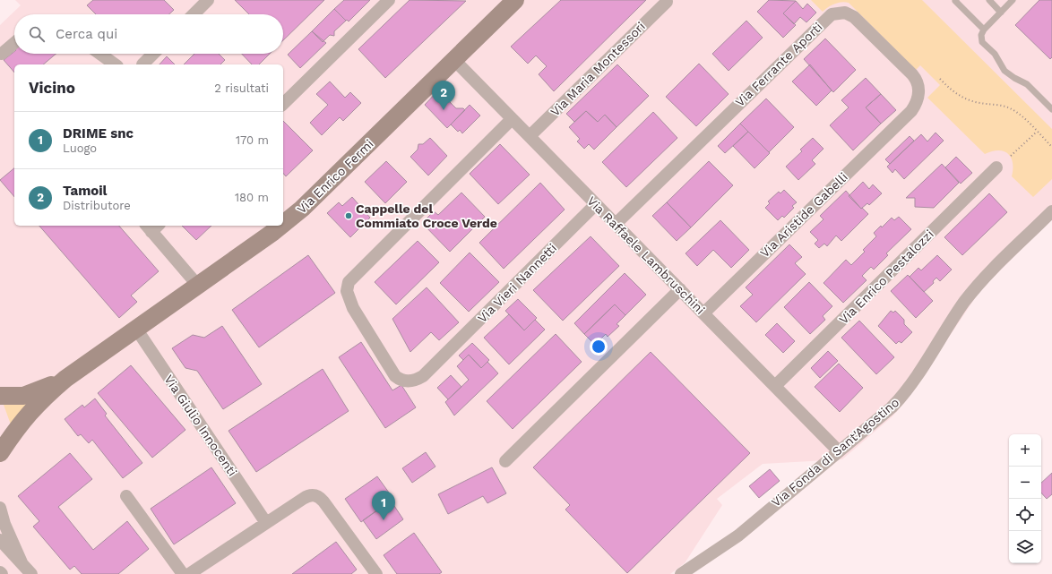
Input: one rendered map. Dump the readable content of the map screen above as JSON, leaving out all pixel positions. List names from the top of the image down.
{
  "streets": {
    "street": [
      "Via Ferrante Aporti",
      "Via Maria Montessori",
      "Via Enrico Fermi",
      "Via Aristide Gabelli",
      "Via Raffaele Lambruschini",
      "Via Enrico Pestalozzi",
      "Via Vieri Nannetti",
      "Via Giulio Innocenti",
      "Via Fonda di Sant'Agostino"
    ]
  },
  "crossings": [
    ["Via Ferrante Aporti", "Via Aristide Gabelli"],
    ["Via Ferrante Aporti", "Via Raffaele Lambruschini"],
    ["Via Maria Montessori", "Via Raffaele Lambruschini"],
    ["Via Enrico Fermi", "Via Raffaele Lambruschini"],
    ["Via Enrico Fermi", "Via Giulio Innocenti"],
    ["Via Aristide Gabelli", "Via Raffaele Lambruschini"],
    ["Via Raffaele Lambruschini", "Via Enrico Pestalozzi"],
    ["Via Raffaele Lambruschini", "Via Vieri Nannetti"],
    ["Via Raffaele Lambruschini", "Via Fonda di Sant'Agostino"]
  ],
  "places": ["Cappelle del Commiato Croce Verde"],
  "page": {
    "search": "Cerca qui",
    "heading": ["Vicino", "2 risultati"],
    "pins": ["2", "1"],
    "list": [
      {
        "mark": "1",
        "name": "DRIME snc",
        "note": "Luogo",
        "value": "170 m"
      },
      {
        "mark": "2",
        "name": "Tamoil",
        "note": "Distributore",
        "value": "180 m"
      }
    ],
    "map_buttons": ["+", "−"]
  }
}
